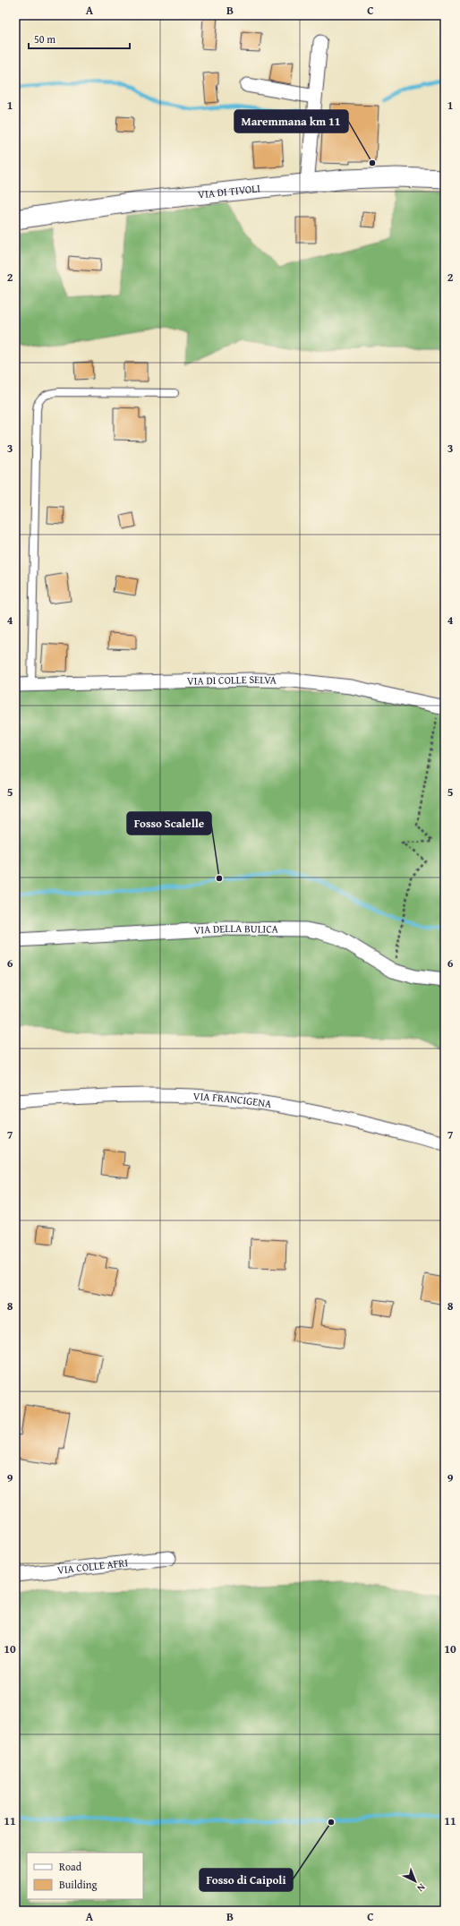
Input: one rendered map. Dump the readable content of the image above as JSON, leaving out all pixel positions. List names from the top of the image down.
{
  "streets": {
    "main road": ["VIA DI TIVOLI"],
    "street": [
      "VIA DI COLLE SELVA",
      "VIA DELLA BULICA",
      "VIA FRANCIGENA",
      "VIA COLLE AFRI"
    ]
  },
  "places": ["Maremmana km 11", "Fosso Scalelle", "Fosso di Caipoli"],
  "legend": ["Road", "Building"],
  "scale_bar": "50 m",
  "north": "bottom right",
  "grid": {
    "columns": ["A", "B", "C"],
    "rows": [
      "1",
      "2",
      "3",
      "4",
      "5",
      "6",
      "7",
      "8",
      "9",
      "10",
      "11"
    ]
  }
}
